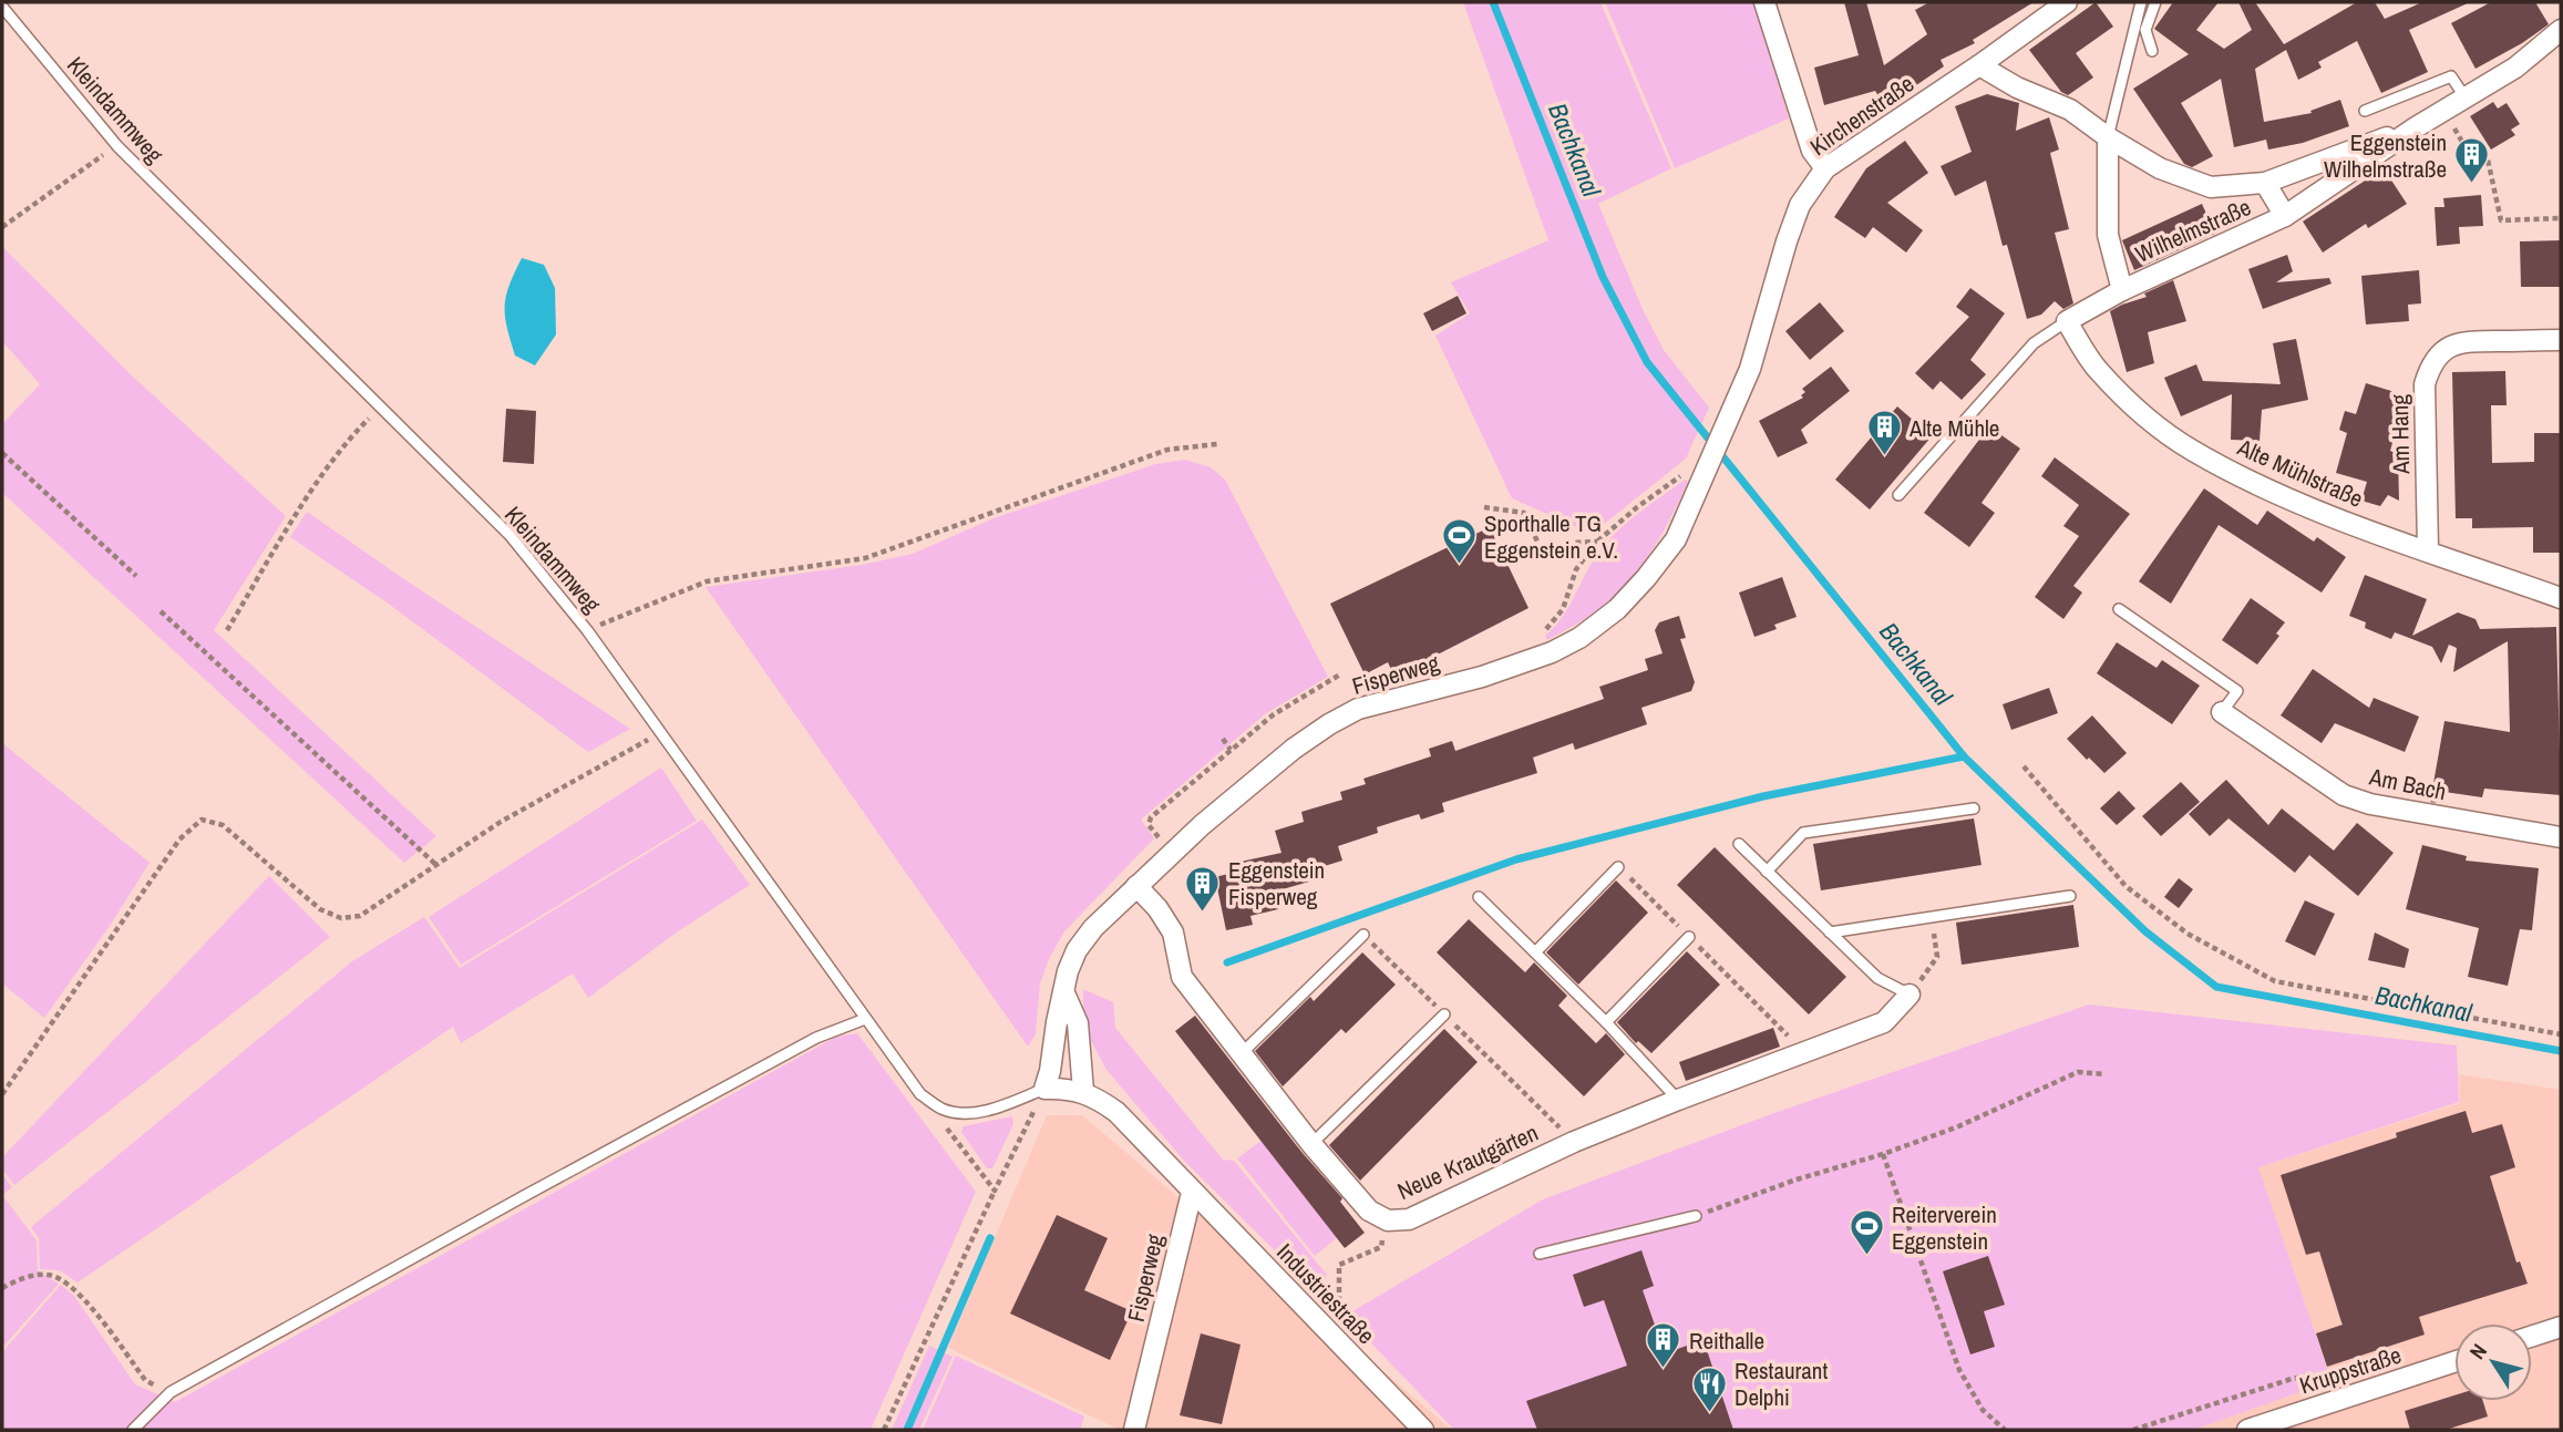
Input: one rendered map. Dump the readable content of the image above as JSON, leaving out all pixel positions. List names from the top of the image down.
{
  "streets": {
    "street": [
      "Kirchenstraße",
      "Wilhelmstraße",
      "Am Hang",
      "Alte Mühlstraße",
      "Fisperweg",
      "Am Bach",
      "Neue Krautgärten",
      "Industriestraße",
      "Kruppstraße"
    ],
    "lane": ["Kleindammweg"]
  },
  "crossings": [
    ["Kleindammweg", "Fisperweg"],
    ["Kirchenstraße", "Wilhelmstraße"],
    ["Kirchenstraße", "Fisperweg"],
    ["Wilhelmstraße", "Alte Mühlstraße"],
    ["Am Hang", "Alte Mühlstraße"],
    ["Fisperweg", "Neue Krautgärten"],
    ["Fisperweg", "Industriestraße"]
  ],
  "water": ["Bachkanal"],
  "places": {
    "building": [
      "Eggenstein Wilhelmstraße",
      "Alte Mühle",
      "Eggenstein Fisperweg",
      "Reithalle"
    ],
    "sports": ["Sporthalle TG Eggenstein e.V.", "Reiterverein Eggenstein"],
    "restaurant": ["Restaurant Delphi"]
  },
  "north": "top left"
}
